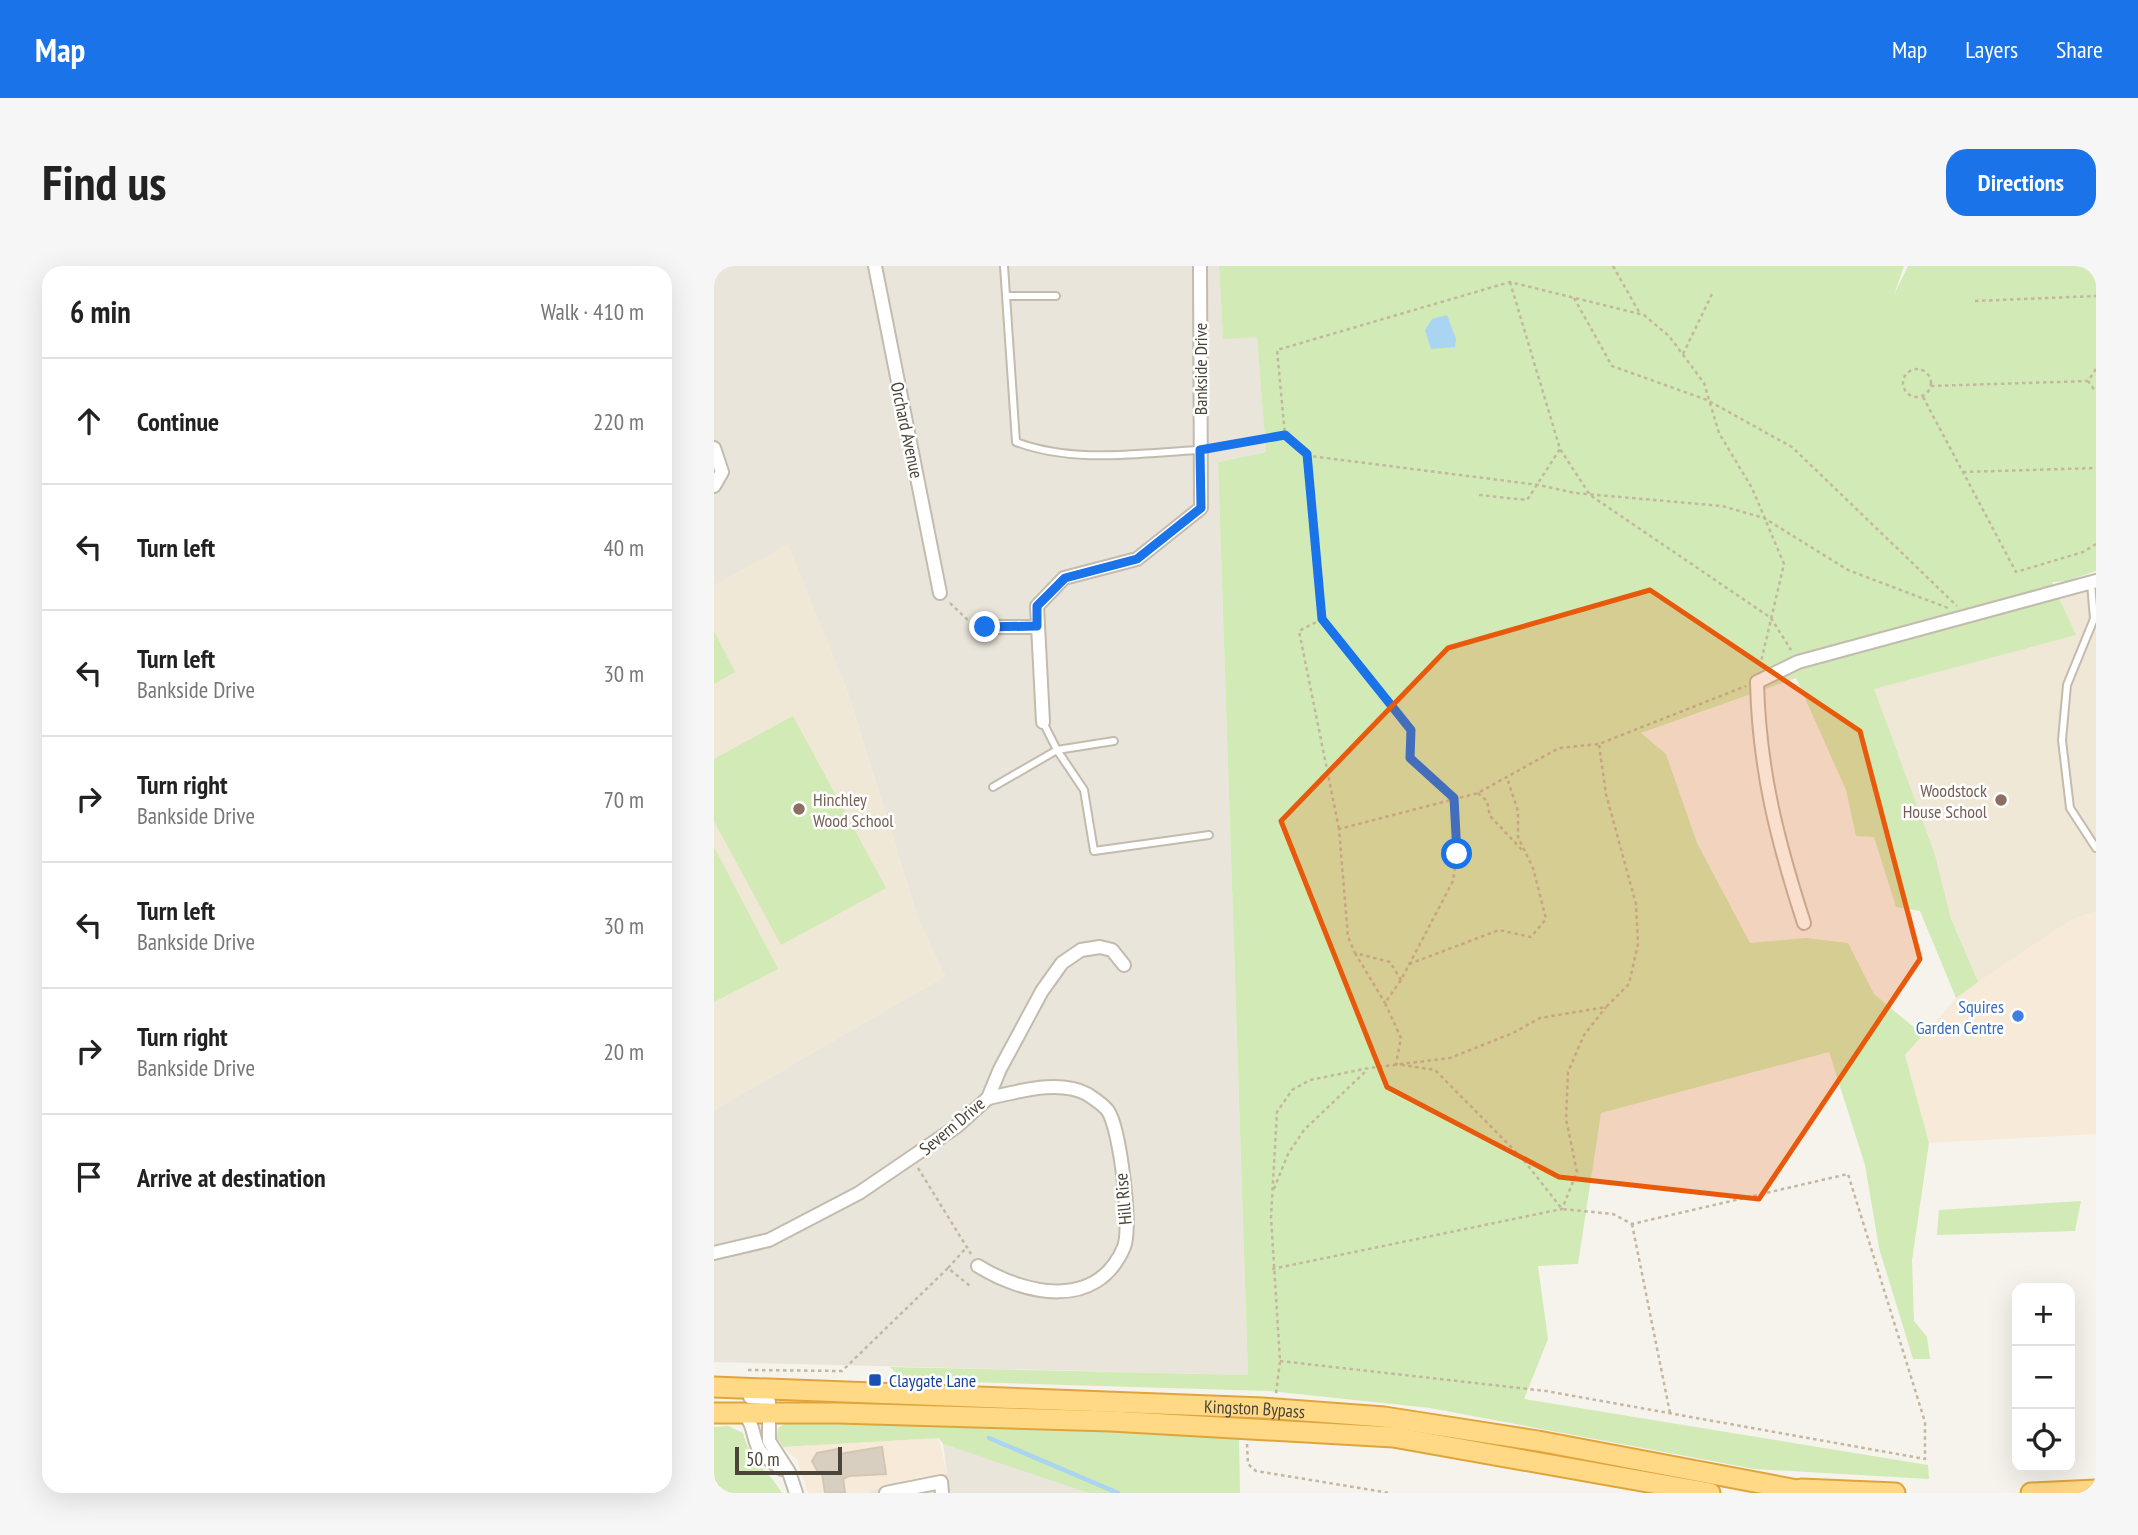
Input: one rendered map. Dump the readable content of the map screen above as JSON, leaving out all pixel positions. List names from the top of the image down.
{
  "streets": {
    "highway": ["Kingston Bypass"],
    "street": [
      "Bankside Drive",
      "Orchard Avenue",
      "Severn Drive",
      "Hill Rise"
    ]
  },
  "crossings": [
    ["Severn Drive", "Hill Rise"]
  ],
  "places": {
    "other": ["Woodstock House School", "Hinchley Wood School", "Squires Garden Centre"],
    "transit": ["Claygate Lane"]
  },
  "scale_bar": "50 m",
  "page": {
    "header": "Map",
    "nav": ["Map", "Layers", "Share"],
    "buttons": "Directions",
    "title": "Find us",
    "heading": ["6 min", "Walk · 410 m"],
    "list": [
      ["Continue", "220 m"],
      ["Turn left", "40 m"],
      ["Turn left", "Bankside Drive", "30 m"],
      ["Turn right", "Bankside Drive", "70 m"],
      ["Turn left", "Bankside Drive", "30 m"],
      ["Turn right", "Bankside Drive", "20 m"],
      "Arrive at destination"
    ],
    "map_buttons": ["+", "−"],
    "scale": "50 m"
  }
}
